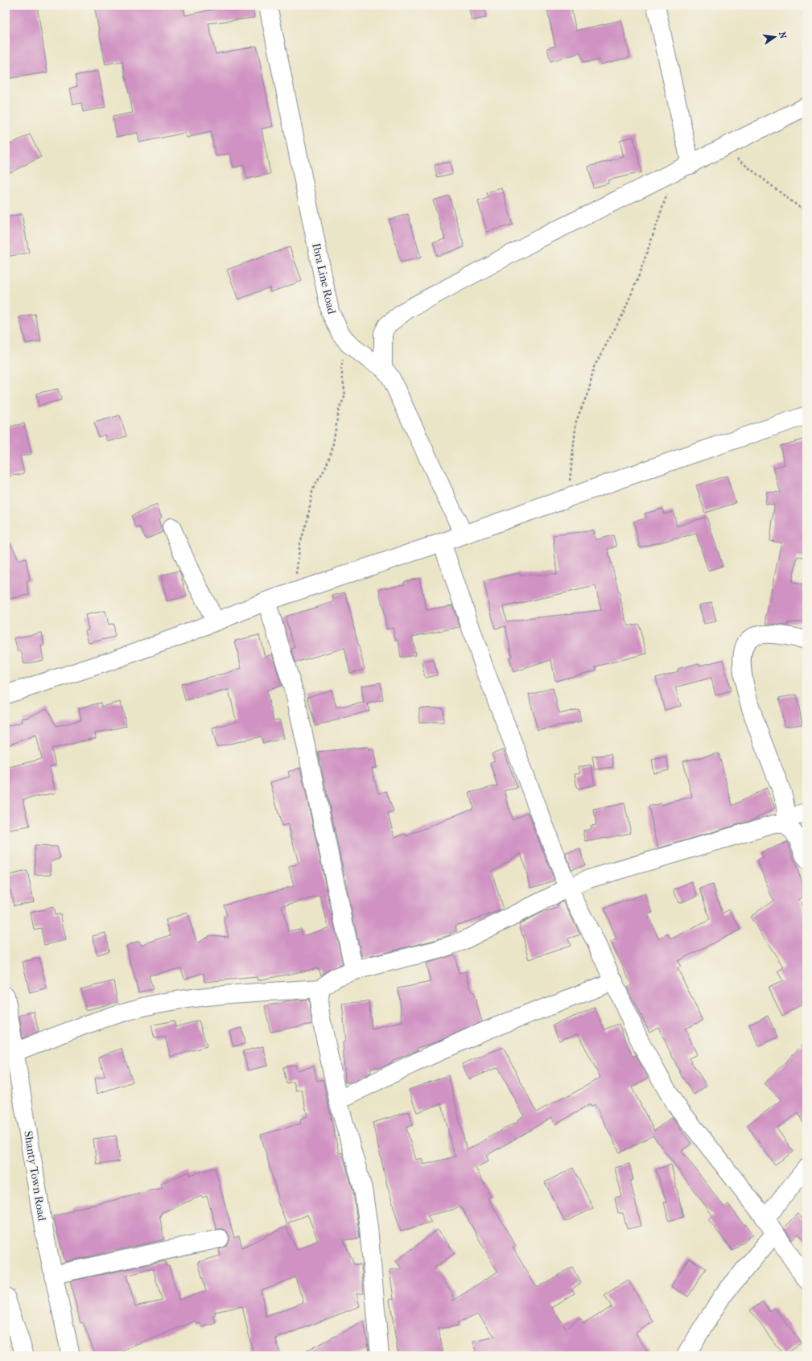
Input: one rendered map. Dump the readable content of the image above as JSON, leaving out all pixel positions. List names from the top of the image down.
{
  "streets": {
    "street": ["Ibra Line Road", "Shanty Town Road"]
  },
  "north": "right"
}
